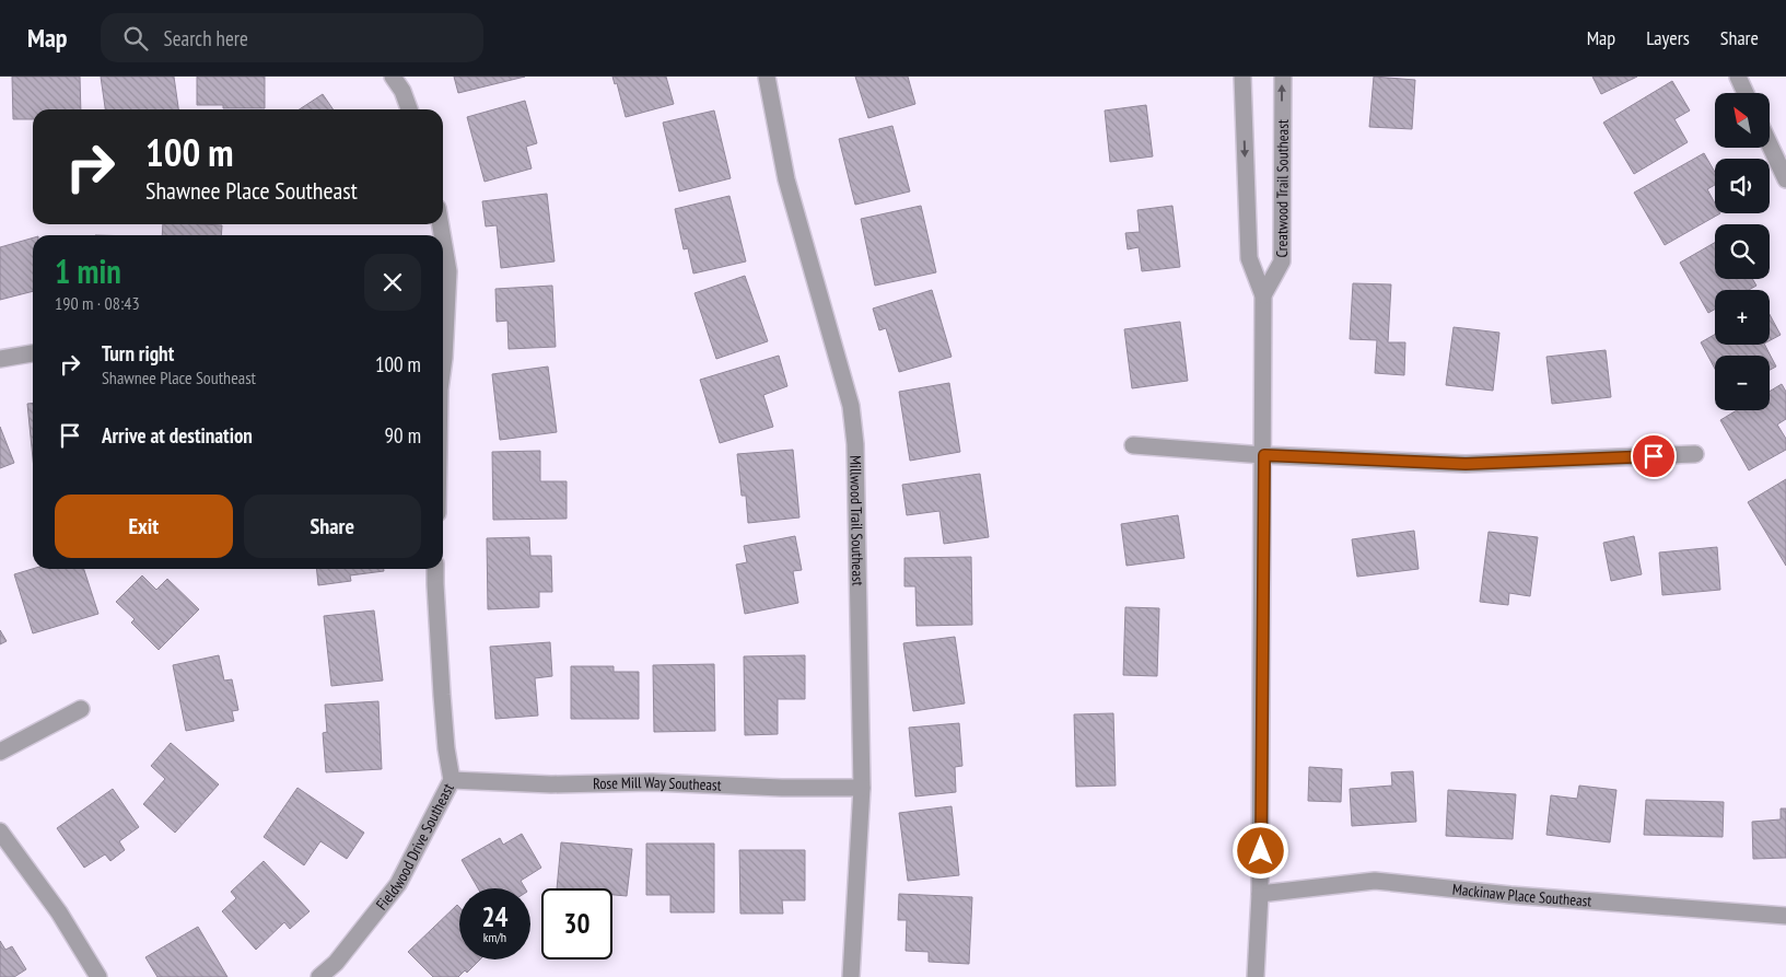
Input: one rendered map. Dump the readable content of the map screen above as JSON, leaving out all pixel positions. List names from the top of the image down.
{
  "streets": {
    "street": [
      "Creatwood Trail Southeast",
      "Millwood Trail Southeast",
      "Rose Mill Way Southeast",
      "Fieldwood Drive Southeast",
      "Mackinaw Place Southeast"
    ]
  },
  "crossings": [
    ["Creatwood Trail Southeast", "Mackinaw Place Southeast"],
    ["Millwood Trail Southeast", "Rose Mill Way Southeast"],
    ["Rose Mill Way Southeast", "Fieldwood Drive Southeast"]
  ],
  "north": "top left",
  "page": {
    "header": "Map",
    "search": "Search here",
    "nav": ["Map", "Layers", "Share"],
    "map_buttons": ["+", "−"],
    "turn": ["100 m", "Shawnee Place Southeast"],
    "heading": ["1 min", "190 m · 08:43"],
    "list": [
      {
        "name": "Turn right",
        "note": "Shawnee Place Southeast",
        "value": "100 m"
      },
      {
        "name": "Arrive at destination",
        "value": "90 m"
      }
    ],
    "buttons": ["Exit", "Share"],
    "speed": "24 km/h",
    "limit": "30"
  }
}
